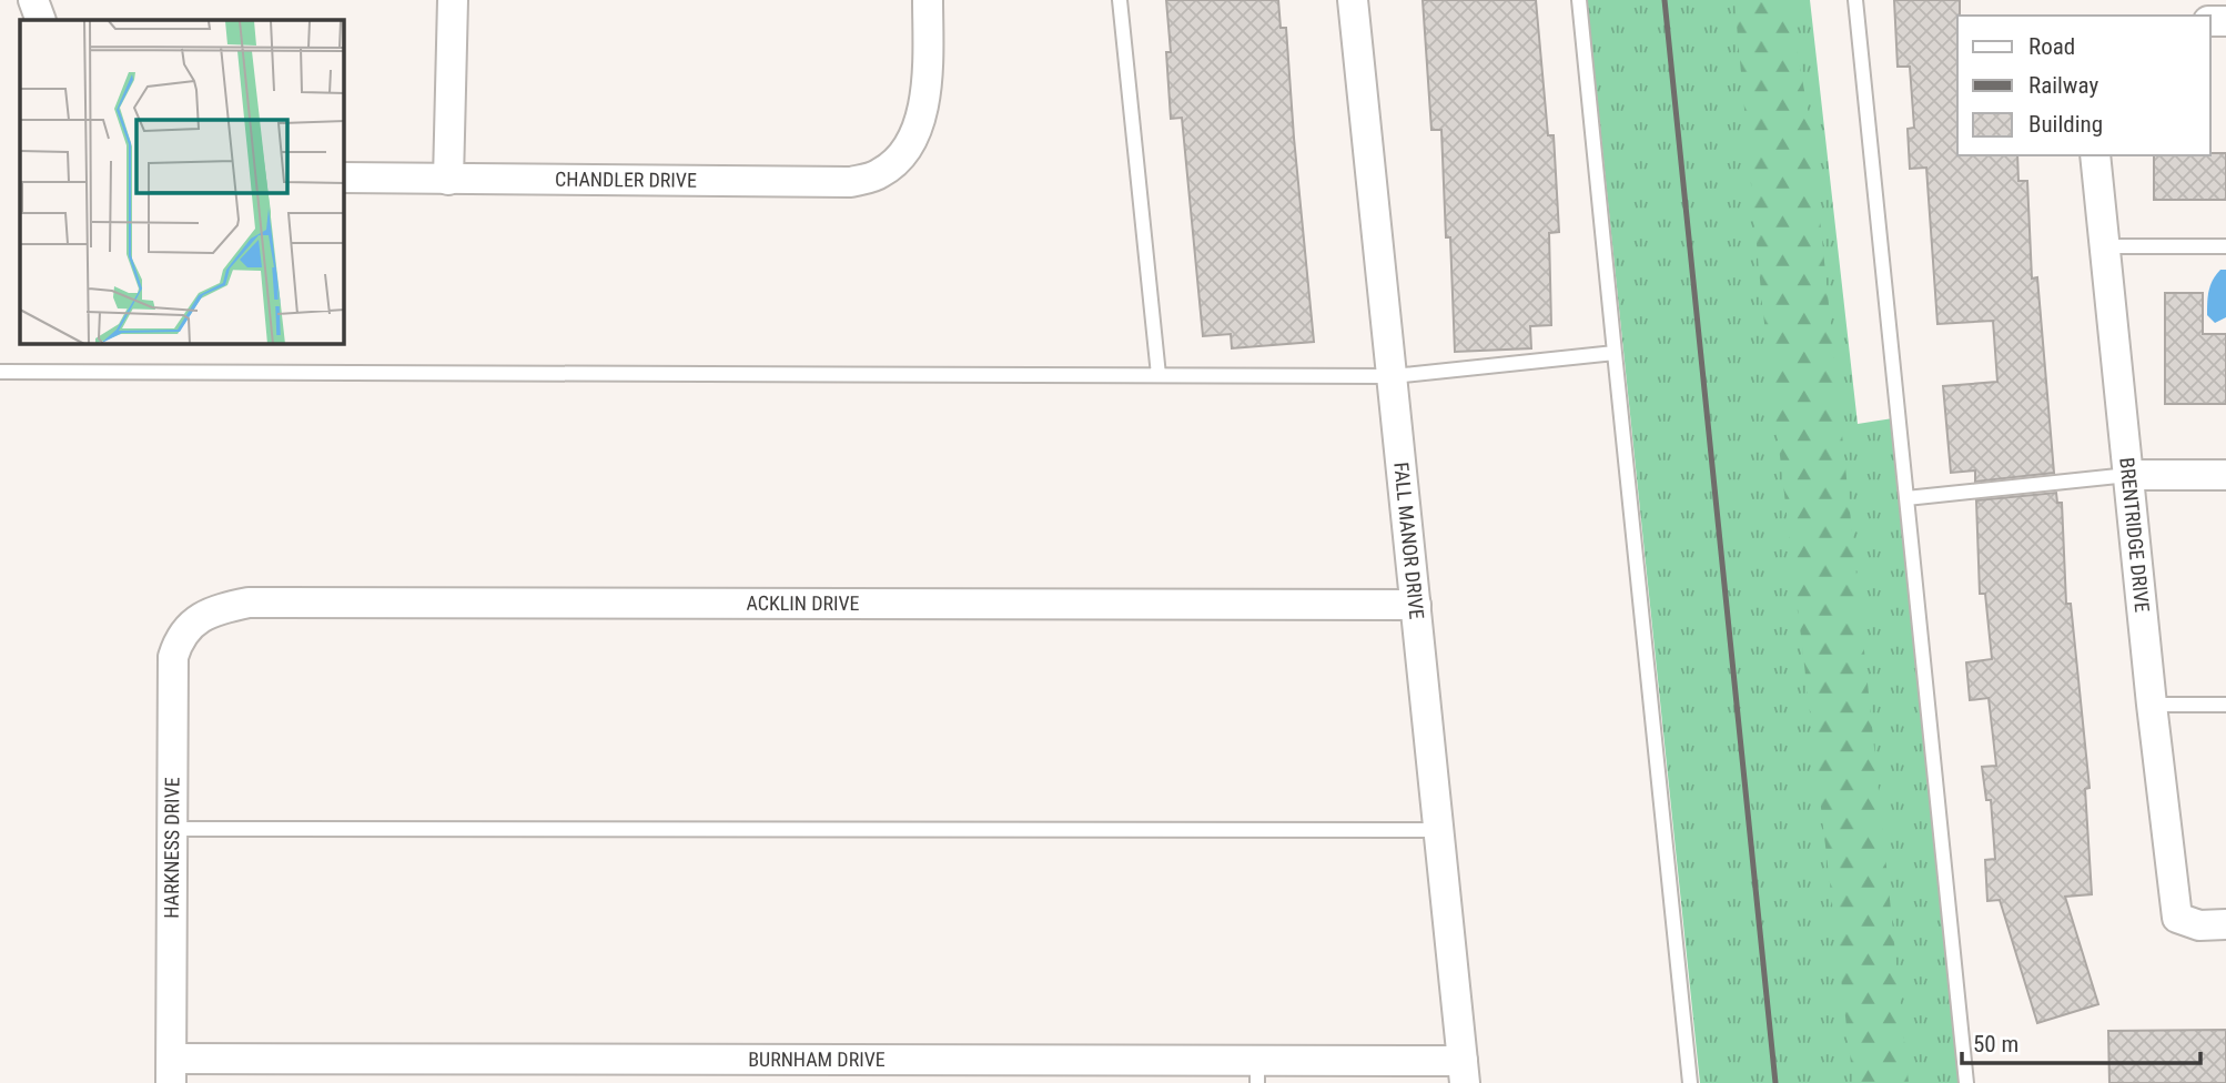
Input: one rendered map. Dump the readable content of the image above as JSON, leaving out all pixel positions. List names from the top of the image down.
{
  "streets": {
    "street": [
      "CHANDLER DRIVE",
      "BRENTRIDGE DRIVE",
      "FALL MANOR DRIVE",
      "ACKLIN DRIVE",
      "HARKNESS DRIVE",
      "BURNHAM DRIVE"
    ]
  },
  "crossings": [
    ["FALL MANOR DRIVE", "ACKLIN DRIVE"],
    ["FALL MANOR DRIVE", "BURNHAM DRIVE"],
    ["ACKLIN DRIVE", "HARKNESS DRIVE"],
    ["HARKNESS DRIVE", "BURNHAM DRIVE"]
  ],
  "legend": ["Road", "Railway", "Building"],
  "scale_bar": "50 m"
}
